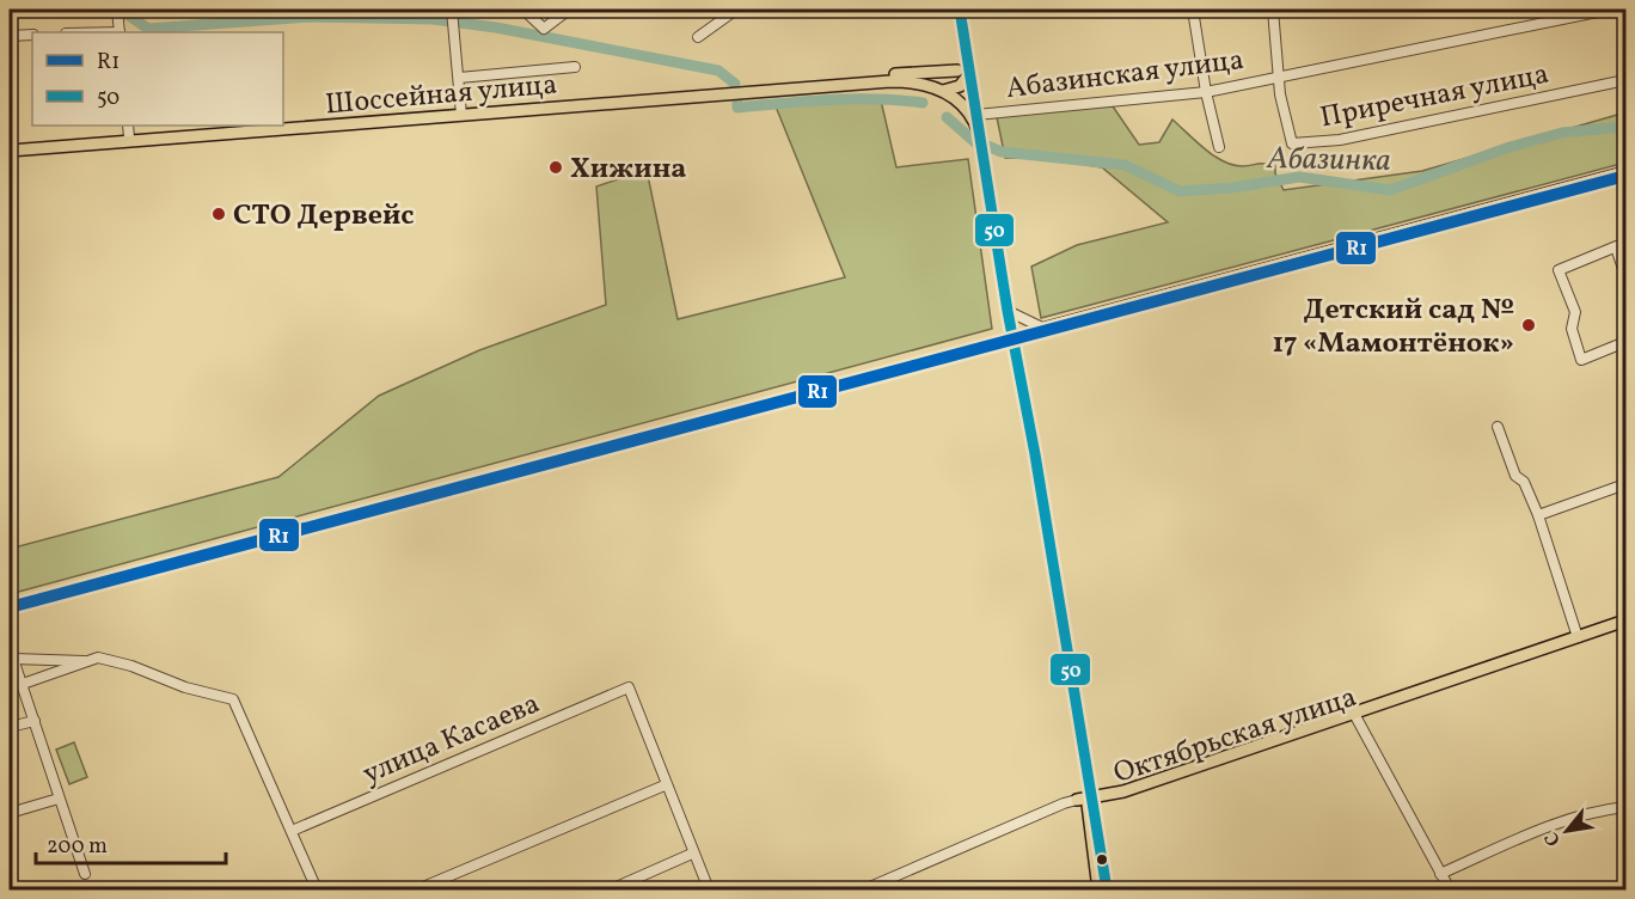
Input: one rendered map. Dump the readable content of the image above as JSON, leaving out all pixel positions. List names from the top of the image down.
{
  "streets": {
    "main road": ["Шоссейная улица", "Октябрьская улица"],
    "street": ["Абазинская улица", "Приречная улица", "улица Касаева"]
  },
  "crossings": [
    ["Абазинская улица", "Приречная улица"]
  ],
  "water": ["Абазинка"],
  "places": ["Хижина", "СТО Дервейс", "Детский сад № 17 «Мамонтёнок»"],
  "lines": ["transit line 50", "transit line R1"],
  "legend": ["R1", "50"],
  "scale_bar": "200 m",
  "north": "bottom left"
}
